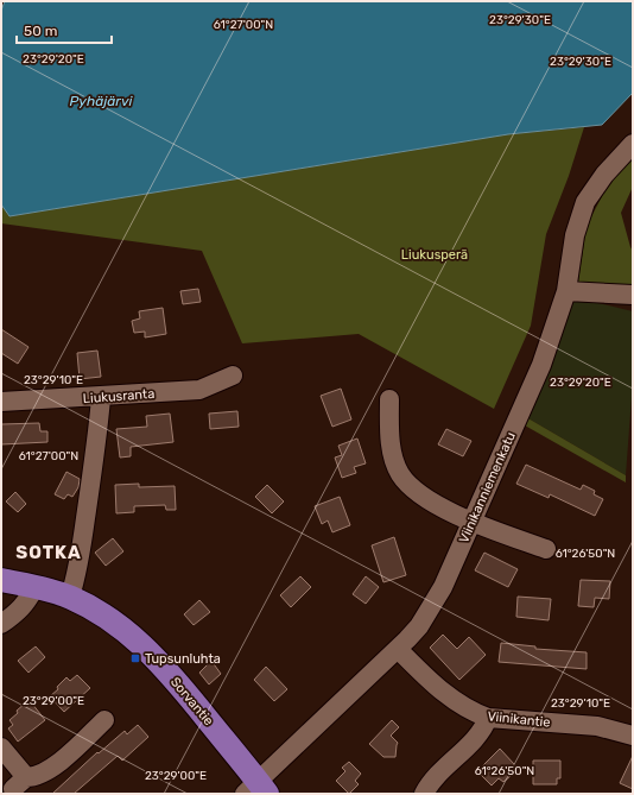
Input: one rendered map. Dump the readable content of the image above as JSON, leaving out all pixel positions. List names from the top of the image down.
{
  "streets": {
    "main road": ["Sorvantie"],
    "street": ["Liukusranta", "Viinikanniemenkatu", "Viinikantie"]
  },
  "crossings": [
    ["Viinikanniemenkatu", "Sorvantie"],
    ["Viinikanniemenkatu", "Viinikantie"]
  ],
  "districts": ["SOTKA"],
  "water": ["Pyhäjärvi"],
  "parks": ["Liukusperä"],
  "places": {
    "transit": ["Tupsunluhta"]
  },
  "scale_bar": "50 m",
  "coordinates": [
    "23°29'30\"E",
    "61°27'00\"N",
    "23°29'20\"E",
    "23°29'10\"E",
    "61°26'50\"N",
    "23°29'00\"E"
  ]
}
